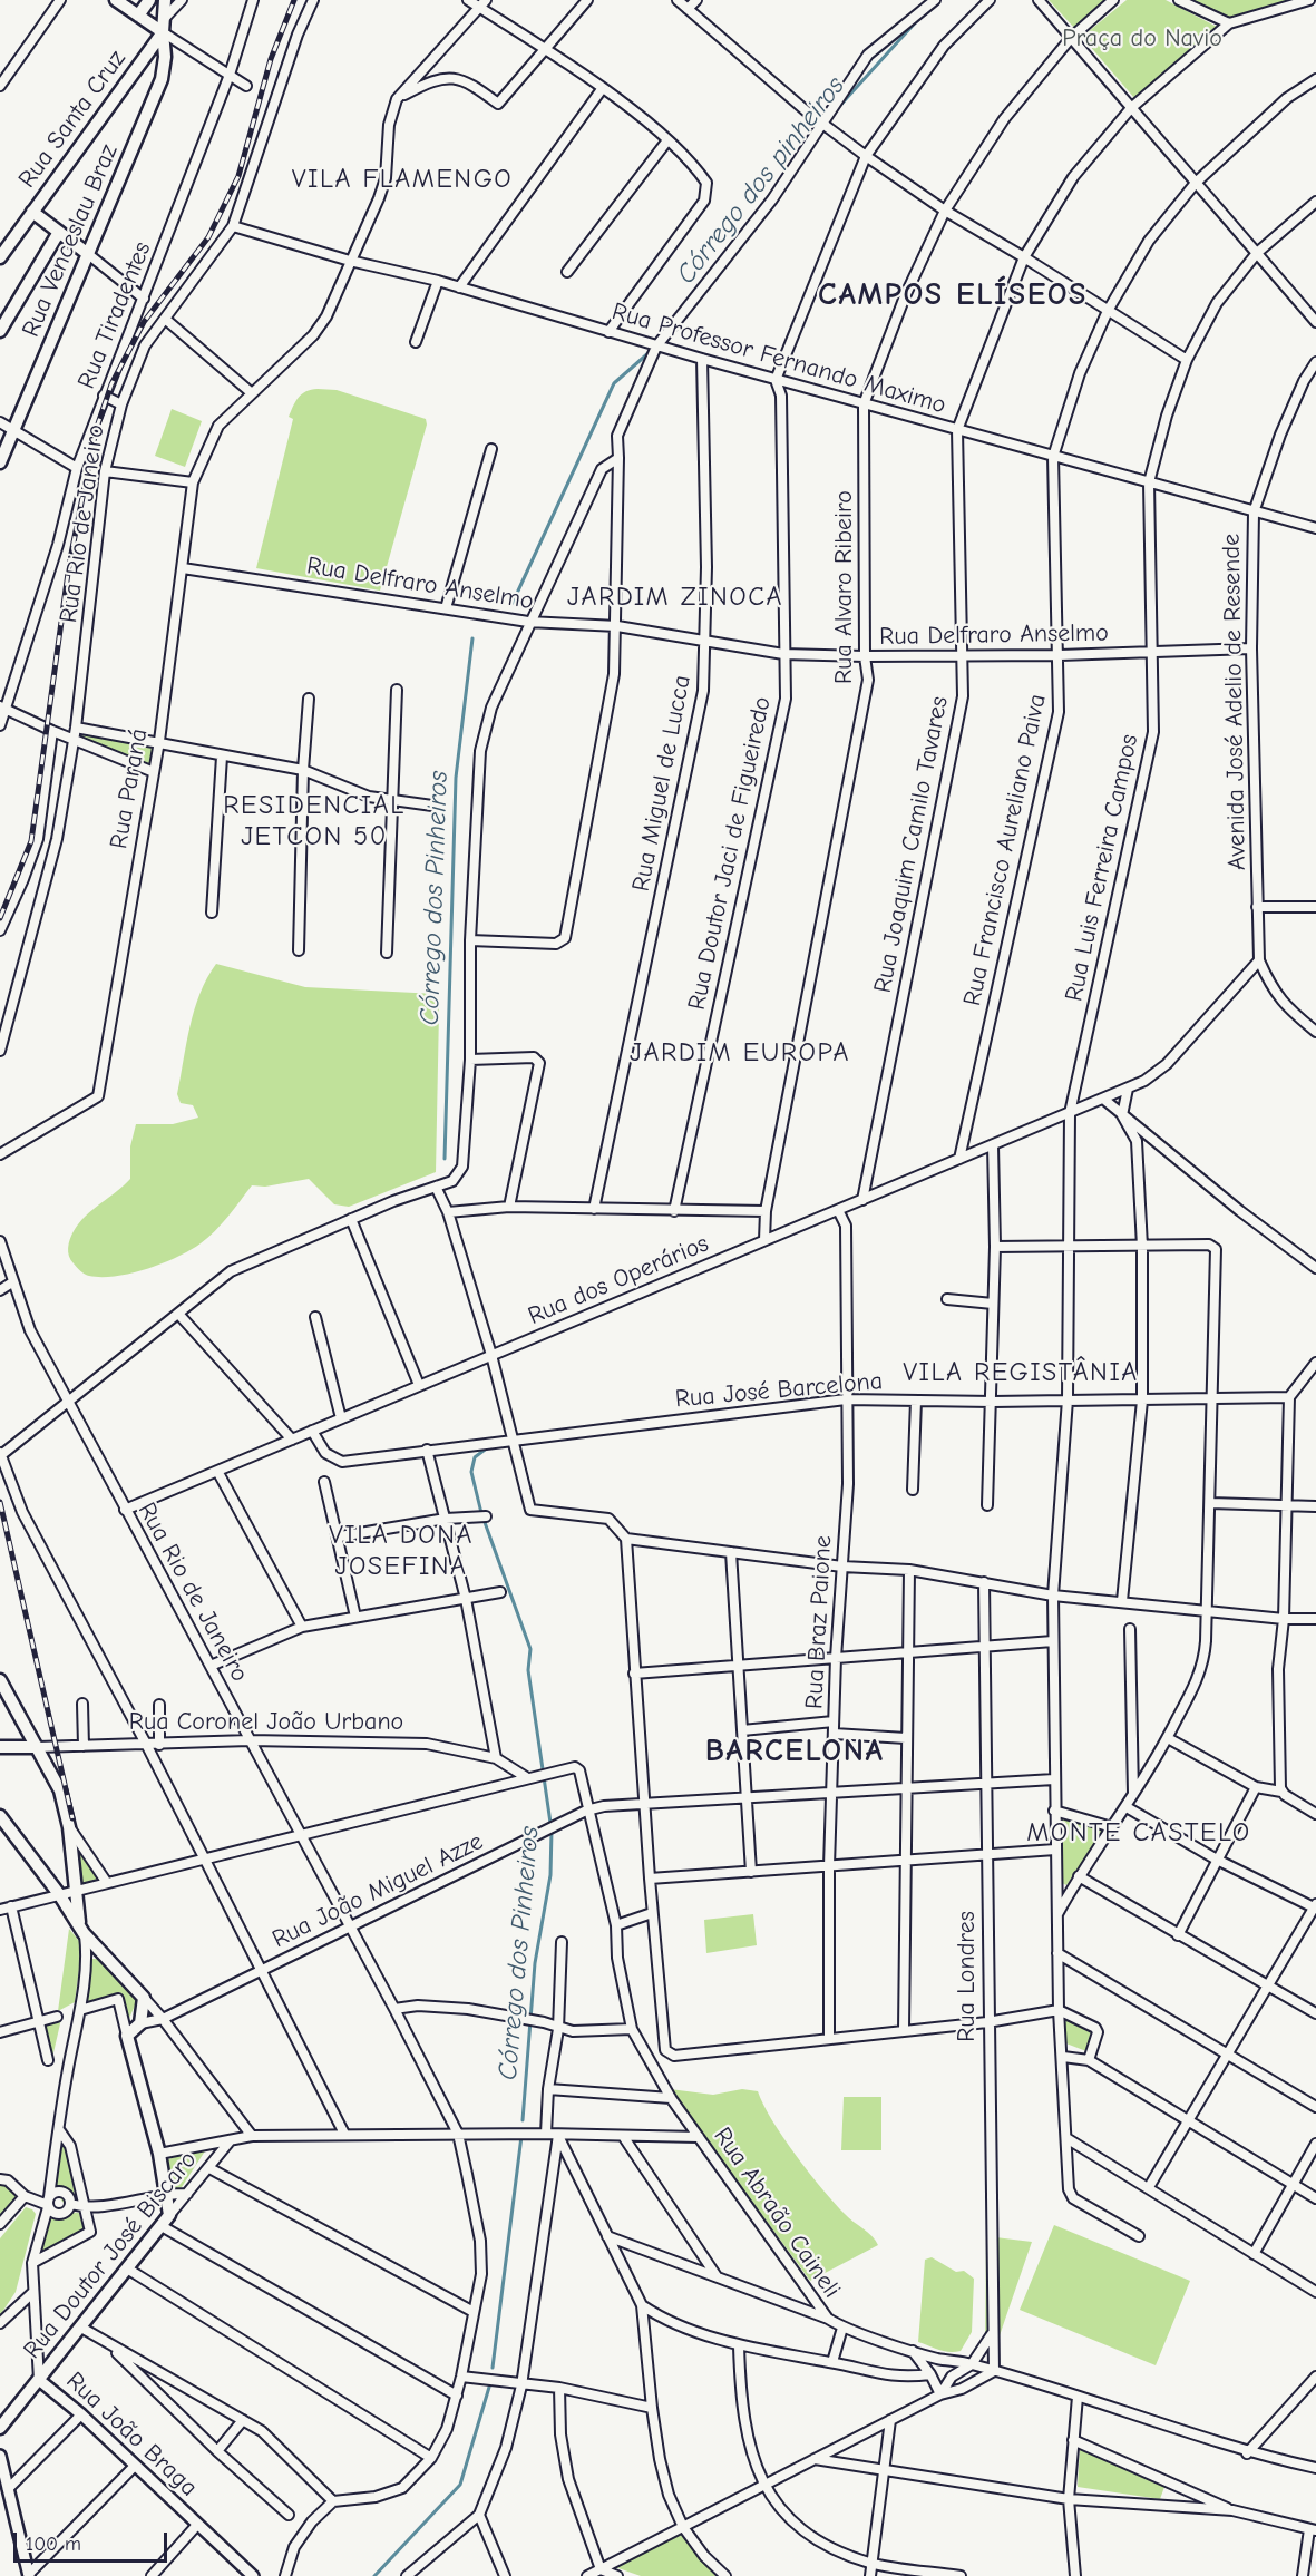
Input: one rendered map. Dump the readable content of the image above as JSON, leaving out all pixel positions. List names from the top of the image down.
{
  "streets": {
    "main road": [
      "Rua Santa Cruz",
      "Rua Venceslau Braz",
      "Rua Coronel João Urbano",
      "Rua Doutor José Biscaro"
    ],
    "street": [
      "Rua Tiradentes",
      "Rua Professor Fernando Maximo",
      "Rua Rio de Janeiro",
      "Rua Delfraro Anselmo",
      "Rua Alvaro Ribeiro",
      "Avenida José Adelio de Resende",
      "Rua Miguel de Lucca",
      "Rua Paraná",
      "Rua Joaquim Camilo Tavares",
      "Rua Francisco Aureliano Paiva",
      "Rua Doutor Jaci de Figueiredo",
      "Rua Luis Ferreira Campos",
      "Rua dos Operários",
      "Rua José Barcelona",
      "Rua Braz Paione",
      "Rua João Miguel Azze",
      "Rua Londres",
      "Rua Abraão Caineli",
      "Rua João Braga"
    ]
  },
  "crossings": [
    ["Rua Santa Cruz", "Rua Venceslau Braz"],
    ["Rua Professor Fernando Maximo", "Rua Rio de Janeiro"],
    ["Rua Professor Fernando Maximo", "Rua Alvaro Ribeiro"],
    ["Rua Professor Fernando Maximo", "Avenida José Adelio de Resende"],
    ["Rua Professor Fernando Maximo", "Rua Miguel de Lucca"],
    ["Rua Professor Fernando Maximo", "Rua Paraná"],
    ["Rua Professor Fernando Maximo", "Rua Joaquim Camilo Tavares"],
    ["Rua Professor Fernando Maximo", "Rua Francisco Aureliano Paiva"],
    ["Rua Professor Fernando Maximo", "Rua Doutor Jaci de Figueiredo"],
    ["Rua Professor Fernando Maximo", "Rua Luis Ferreira Campos"],
    ["Rua Rio de Janeiro", "Rua dos Operários"],
    ["Rua Rio de Janeiro", "Rua Coronel João Urbano"],
    ["Rua Rio de Janeiro", "Rua João Miguel Azze"],
    ["Rua Delfraro Anselmo", "Rua Alvaro Ribeiro"],
    ["Rua Delfraro Anselmo", "Avenida José Adelio de Resende"],
    ["Rua Delfraro Anselmo", "Rua Miguel de Lucca"],
    ["Rua Delfraro Anselmo", "Rua Paraná"],
    ["Rua Delfraro Anselmo", "Rua Joaquim Camilo Tavares"],
    ["Rua Delfraro Anselmo", "Rua Francisco Aureliano Paiva"],
    ["Rua Delfraro Anselmo", "Rua Doutor Jaci de Figueiredo"],
    ["Rua Delfraro Anselmo", "Rua Luis Ferreira Campos"],
    ["Rua Alvaro Ribeiro", "Rua dos Operários"],
    ["Avenida José Adelio de Resende", "Rua dos Operários"],
    ["Rua Joaquim Camilo Tavares", "Rua dos Operários"],
    ["Rua Francisco Aureliano Paiva", "Rua dos Operários"],
    ["Rua Luis Ferreira Campos", "Rua dos Operários"],
    ["Rua Luis Ferreira Campos", "Rua José Barcelona"],
    ["Rua Luis Ferreira Campos", "Rua João Miguel Azze"],
    ["Rua dos Operários", "Rua José Barcelona"],
    ["Rua dos Operários", "Rua Braz Paione"],
    ["Rua José Barcelona", "Rua Braz Paione"],
    ["Rua Braz Paione", "Rua João Miguel Azze"],
    ["Rua Coronel João Urbano", "Rua Abraão Caineli"],
    ["Rua João Miguel Azze", "Rua Londres"],
    ["Rua João Miguel Azze", "Rua Abraão Caineli"],
    ["Rua Londres", "Rua Abraão Caineli"],
    ["Rua Doutor José Biscaro", "Rua João Braga"]
  ],
  "districts": [
    "VILA FLAMENGO",
    "CAMPOS ELÍSEOS",
    "JARDIM ZINOCA",
    "RESIDENCIAL JETCON 50",
    "JARDIM EUROPA",
    "VILA REGISTÂNIA",
    "VILA DONA JOSEFINA",
    "BARCELONA",
    "MONTE CASTELO"
  ],
  "water": ["Córrego dos pinheiros", "Córrego dos Pinheiros"],
  "parks": ["Praça do Navio"],
  "scale_bar": "100 m"
}
